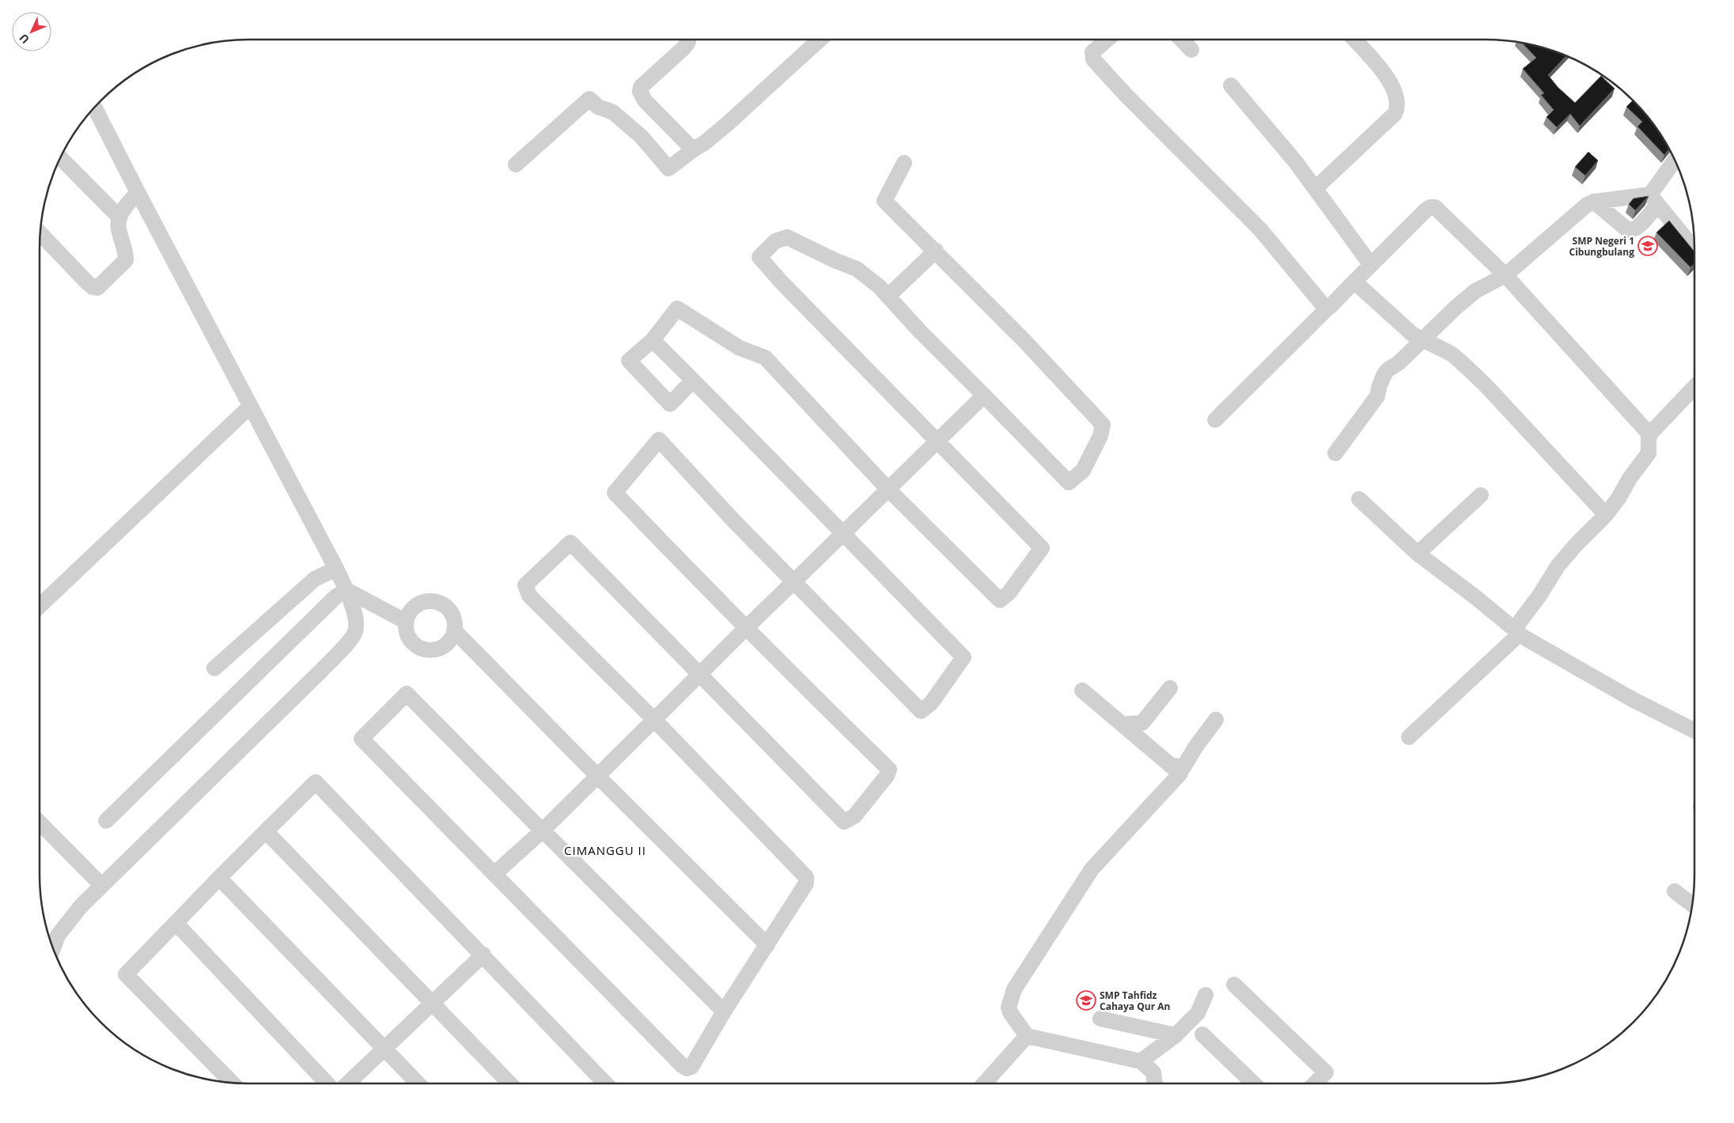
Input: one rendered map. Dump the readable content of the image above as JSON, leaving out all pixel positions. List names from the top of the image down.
{
  "districts": ["CIMANGGU II"],
  "places": {
    "school or university": ["SMP Negeri 1 Cibungbulang", "SMP Tahfidz Cahaya Qur An"]
  },
  "north": "bottom left"
}
